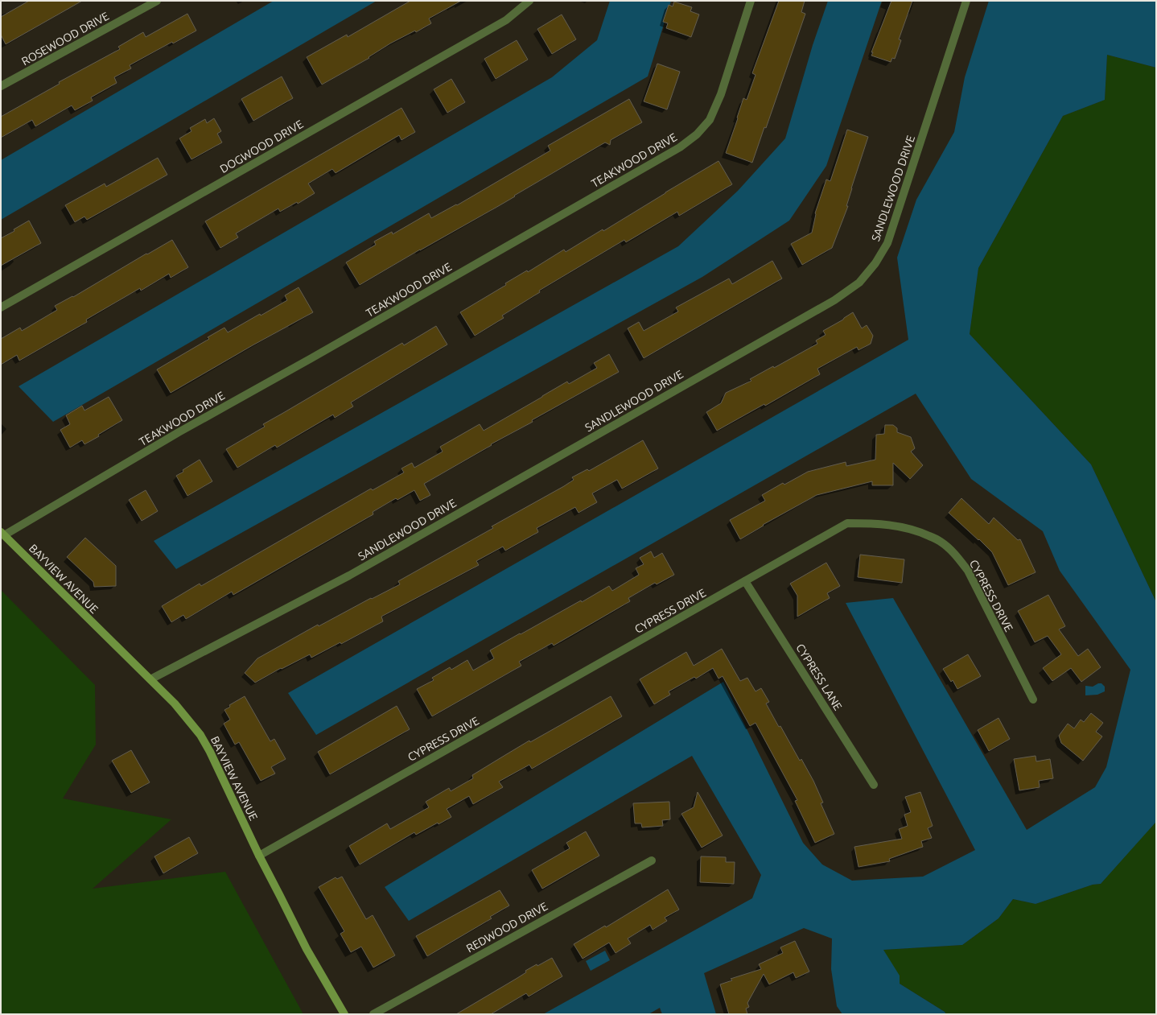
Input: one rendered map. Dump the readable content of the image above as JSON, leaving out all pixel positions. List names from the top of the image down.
{
  "streets": {
    "main road": ["BAYVIEW AVENUE"],
    "street": [
      "ROSEWOOD DRIVE",
      "DOGWOOD DRIVE",
      "TEAKWOOD DRIVE",
      "SANDLEWOOD DRIVE",
      "CYPRESS DRIVE",
      "CYPRESS LANE",
      "REDWOOD DRIVE"
    ]
  },
  "crossings": [
    ["TEAKWOOD DRIVE", "BAYVIEW AVENUE"],
    ["SANDLEWOOD DRIVE", "BAYVIEW AVENUE"],
    ["BAYVIEW AVENUE", "CYPRESS DRIVE"],
    ["CYPRESS DRIVE", "CYPRESS LANE"]
  ]
}
